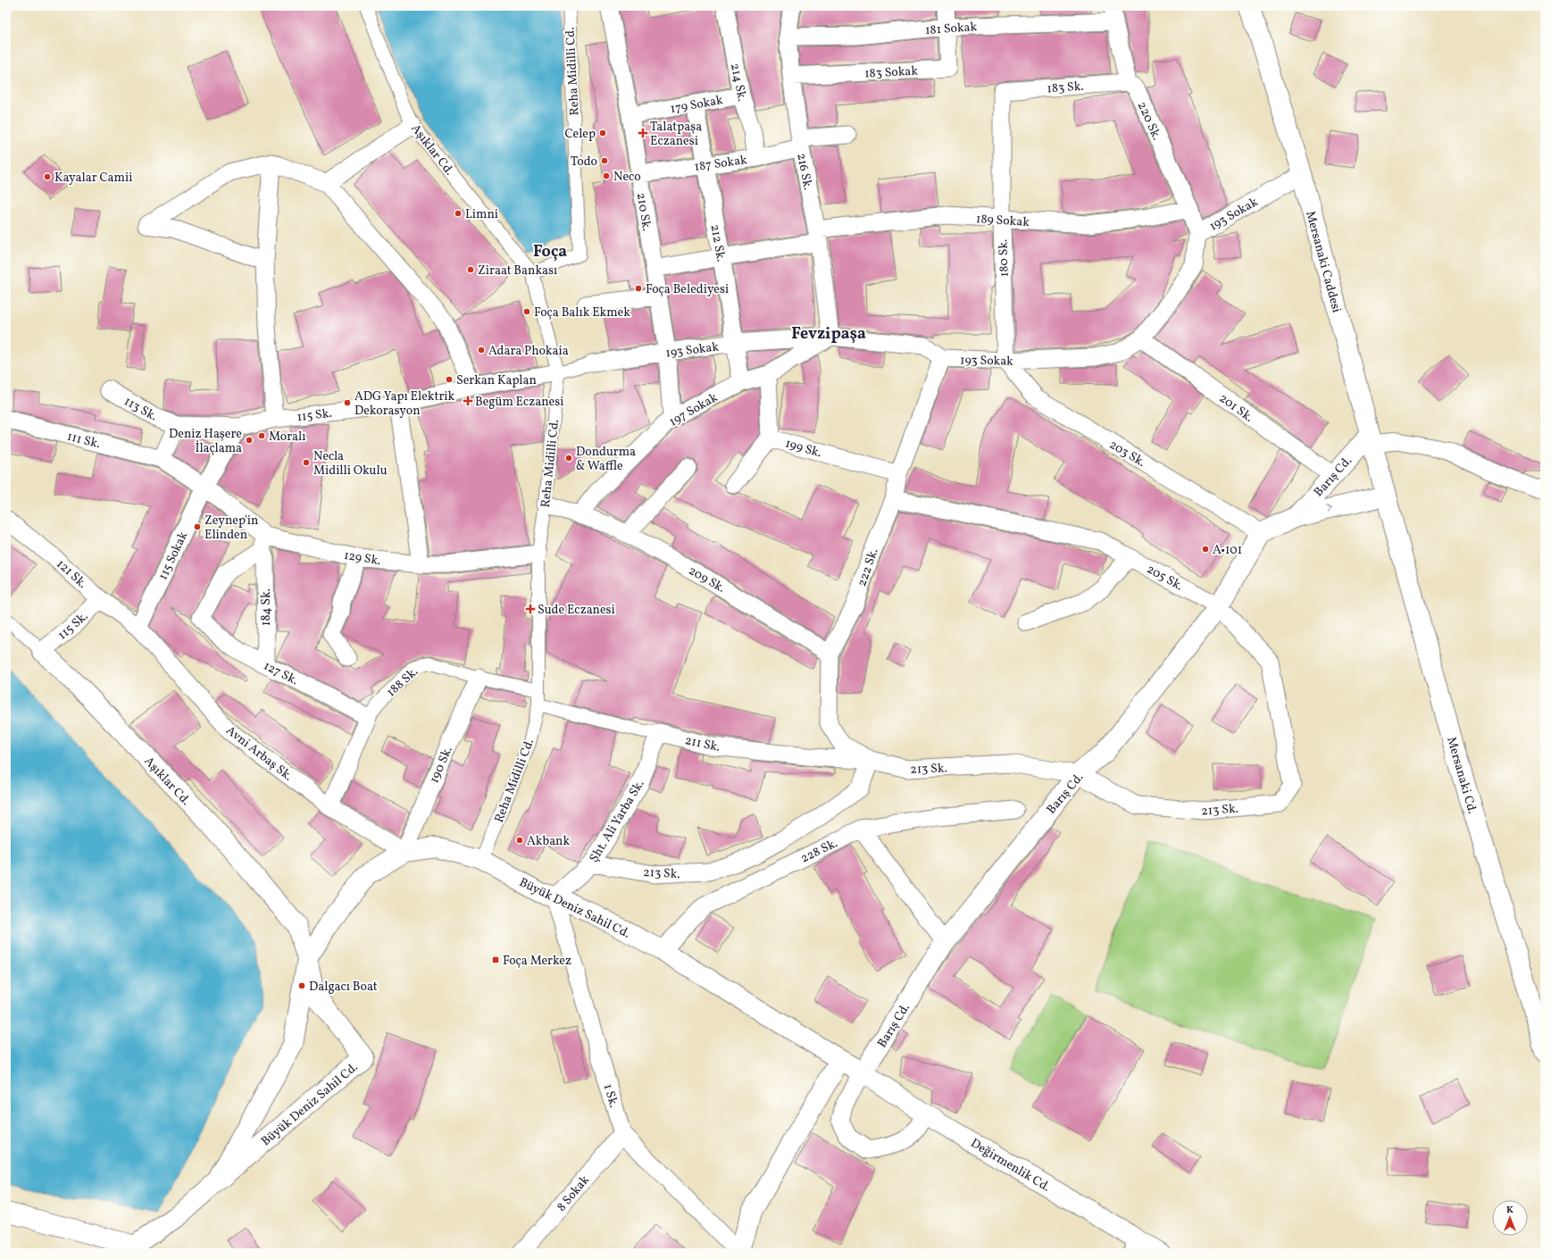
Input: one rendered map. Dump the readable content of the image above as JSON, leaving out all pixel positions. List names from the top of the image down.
{
  "streets": {
    "street": [
      "181 Sokak",
      "Reha Midilli Cd.",
      "183 Sokak",
      "214 Sk.",
      "183 Sk.",
      "179 Sokak",
      "220 Sk.",
      "Aşıklar Cd.",
      "187 Sokak",
      "216 Sk.",
      "210 Sk.",
      "193 Sokak",
      "189 Sokak",
      "212 Sk.",
      "180 Sk.",
      "Mersanaki Caddesi",
      "201 Sk.",
      "113 Sk.",
      "197 Sokak",
      "115 Sk.",
      "111 Sk.",
      "199 Sk.",
      "203 Sk.",
      "Barış Cd.",
      "115 Sokak",
      "129 Sk.",
      "222 Sk.",
      "121 Sk.",
      "205 Sk.",
      "209 Sk.",
      "184 Sk.",
      "127 Sk.",
      "188 Sk.",
      "211 Sk.",
      "Avni Arbaş Sk.",
      "190 Sk.",
      "213 Sk.",
      "Mersanaki Cd.",
      "Şht. Ali Yarba Sk.",
      "228 Sk.",
      "Büyük Deniz Sahil Cd.",
      "1 Sk.",
      "Değirmenlik Cd.",
      "8 Sokak"
    ]
  },
  "crossings": [
    ["181 Sokak", "183 Sokak"],
    ["181 Sokak", "220 Sk."],
    ["181 Sokak", "216 Sk."],
    ["Reha Midilli Cd.", "Aşıklar Cd."],
    ["Reha Midilli Cd.", "115 Sk."],
    ["Reha Midilli Cd.", "129 Sk."],
    ["Reha Midilli Cd.", "209 Sk."],
    ["Reha Midilli Cd.", "188 Sk."],
    ["Reha Midilli Cd.", "211 Sk."],
    ["Reha Midilli Cd.", "Büyük Deniz Sahil Cd."],
    ["183 Sokak", "216 Sk."],
    ["214 Sk.", "179 Sokak"],
    ["214 Sk.", "187 Sokak"],
    ["183 Sk.", "220 Sk."],
    ["183 Sk.", "180 Sk."],
    ["179 Sokak", "210 Sk."],
    ["179 Sokak", "212 Sk."],
    ["220 Sk.", "193 Sokak"],
    ["220 Sk.", "189 Sokak"],
    ["Aşıklar Cd.", "115 Sk."],
    ["Aşıklar Cd.", "Büyük Deniz Sahil Cd."],
    ["187 Sokak", "216 Sk."],
    ["187 Sokak", "210 Sk."],
    ["187 Sokak", "212 Sk."],
    ["216 Sk.", "193 Sokak"],
    ["216 Sk.", "189 Sokak"],
    ["216 Sk.", "197 Sokak"],
    ["210 Sk.", "193 Sokak"],
    ["210 Sk.", "189 Sokak"],
    ["210 Sk.", "197 Sokak"],
    ["193 Sokak", "212 Sk."],
    ["193 Sokak", "180 Sk."],
    ["193 Sokak", "Mersanaki Caddesi"],
    ["193 Sokak", "201 Sk."],
    ["193 Sokak", "197 Sokak"],
    ["193 Sokak", "203 Sk."],
    ["193 Sokak", "222 Sk."],
    ["189 Sokak", "212 Sk."],
    ["189 Sokak", "180 Sk."],
    ["212 Sk.", "197 Sokak"],
    ["180 Sk.", "203 Sk."],
    ["Mersanaki Caddesi", "Barış Cd."],
    ["Mersanaki Caddesi", "Mersanaki Cd."],
    ["201 Sk.", "Barış Cd."],
    ["113 Sk.", "115 Sk."],
    ["113 Sk.", "115 Sokak"],
    ["197 Sokak", "199 Sk."],
    ["197 Sokak", "209 Sk."],
    ["115 Sk.", "115 Sokak"],
    ["115 Sk.", "121 Sk."],
    ["111 Sk.", "115 Sokak"],
    ["111 Sk.", "129 Sk."],
    ["199 Sk.", "222 Sk."],
    ["203 Sk.", "Barış Cd."],
    ["Barış Cd.", "205 Sk."],
    ["Barış Cd.", "213 Sk."],
    ["Barış Cd.", "Mersanaki Cd."],
    ["Barış Cd.", "Büyük Deniz Sahil Cd."],
    ["Barış Cd.", "Değirmenlik Cd."],
    ["115 Sokak", "129 Sk."],
    ["115 Sokak", "121 Sk."],
    ["115 Sokak", "Avni Arbaş Sk."],
    ["129 Sk.", "184 Sk."],
    ["129 Sk.", "127 Sk."],
    ["222 Sk.", "205 Sk."],
    ["222 Sk.", "209 Sk."],
    ["222 Sk.", "211 Sk."],
    ["222 Sk.", "213 Sk."],
    ["121 Sk.", "Avni Arbaş Sk."],
    ["205 Sk.", "213 Sk."],
    ["184 Sk.", "127 Sk."],
    ["127 Sk.", "188 Sk."],
    ["188 Sk.", "Avni Arbaş Sk."],
    ["188 Sk.", "190 Sk."],
    ["211 Sk.", "213 Sk."],
    ["211 Sk.", "Şht. Ali Yarba Sk."],
    ["Avni Arbaş Sk.", "190 Sk."],
    ["Avni Arbaş Sk.", "Büyük Deniz Sahil Cd."],
    ["190 Sk.", "Büyük Deniz Sahil Cd."],
    ["213 Sk.", "Şht. Ali Yarba Sk."],
    ["Şht. Ali Yarba Sk.", "Büyük Deniz Sahil Cd."],
    ["Şht. Ali Yarba Sk.", "1 Sk."],
    ["228 Sk.", "Büyük Deniz Sahil Cd."],
    ["Büyük Deniz Sahil Cd.", "1 Sk."],
    ["Büyük Deniz Sahil Cd.", "Değirmenlik Cd."],
    ["1 Sk.", "8 Sokak"]
  ],
  "districts": ["Foça", "Fevzipaşa"],
  "places": {
    "other": [
      "Celep",
      "Todo",
      "Neco",
      "Kayalar Camii",
      "Limni",
      "Ziraat Bankası",
      "Foça Belediyesi",
      "Foça Balık Ekmek",
      "Adara Phokaia",
      "Serkan Kaplan",
      "ADG Yapı Elektrik Dekorasyon",
      "Moralı",
      "Deniz Haşere İlaçlama",
      "Dondurma & Waffle",
      "Necla Midilli Okulu",
      "Zeynep'in Elinden",
      "A•101",
      "Akbank",
      "Dalgacı Boat"
    ],
    "health": ["Talatpaşa Eczanesi", "Begüm Eczanesi", "Sude Eczanesi"],
    "transit": ["Foça Merkez"]
  },
  "north": "top"
}
